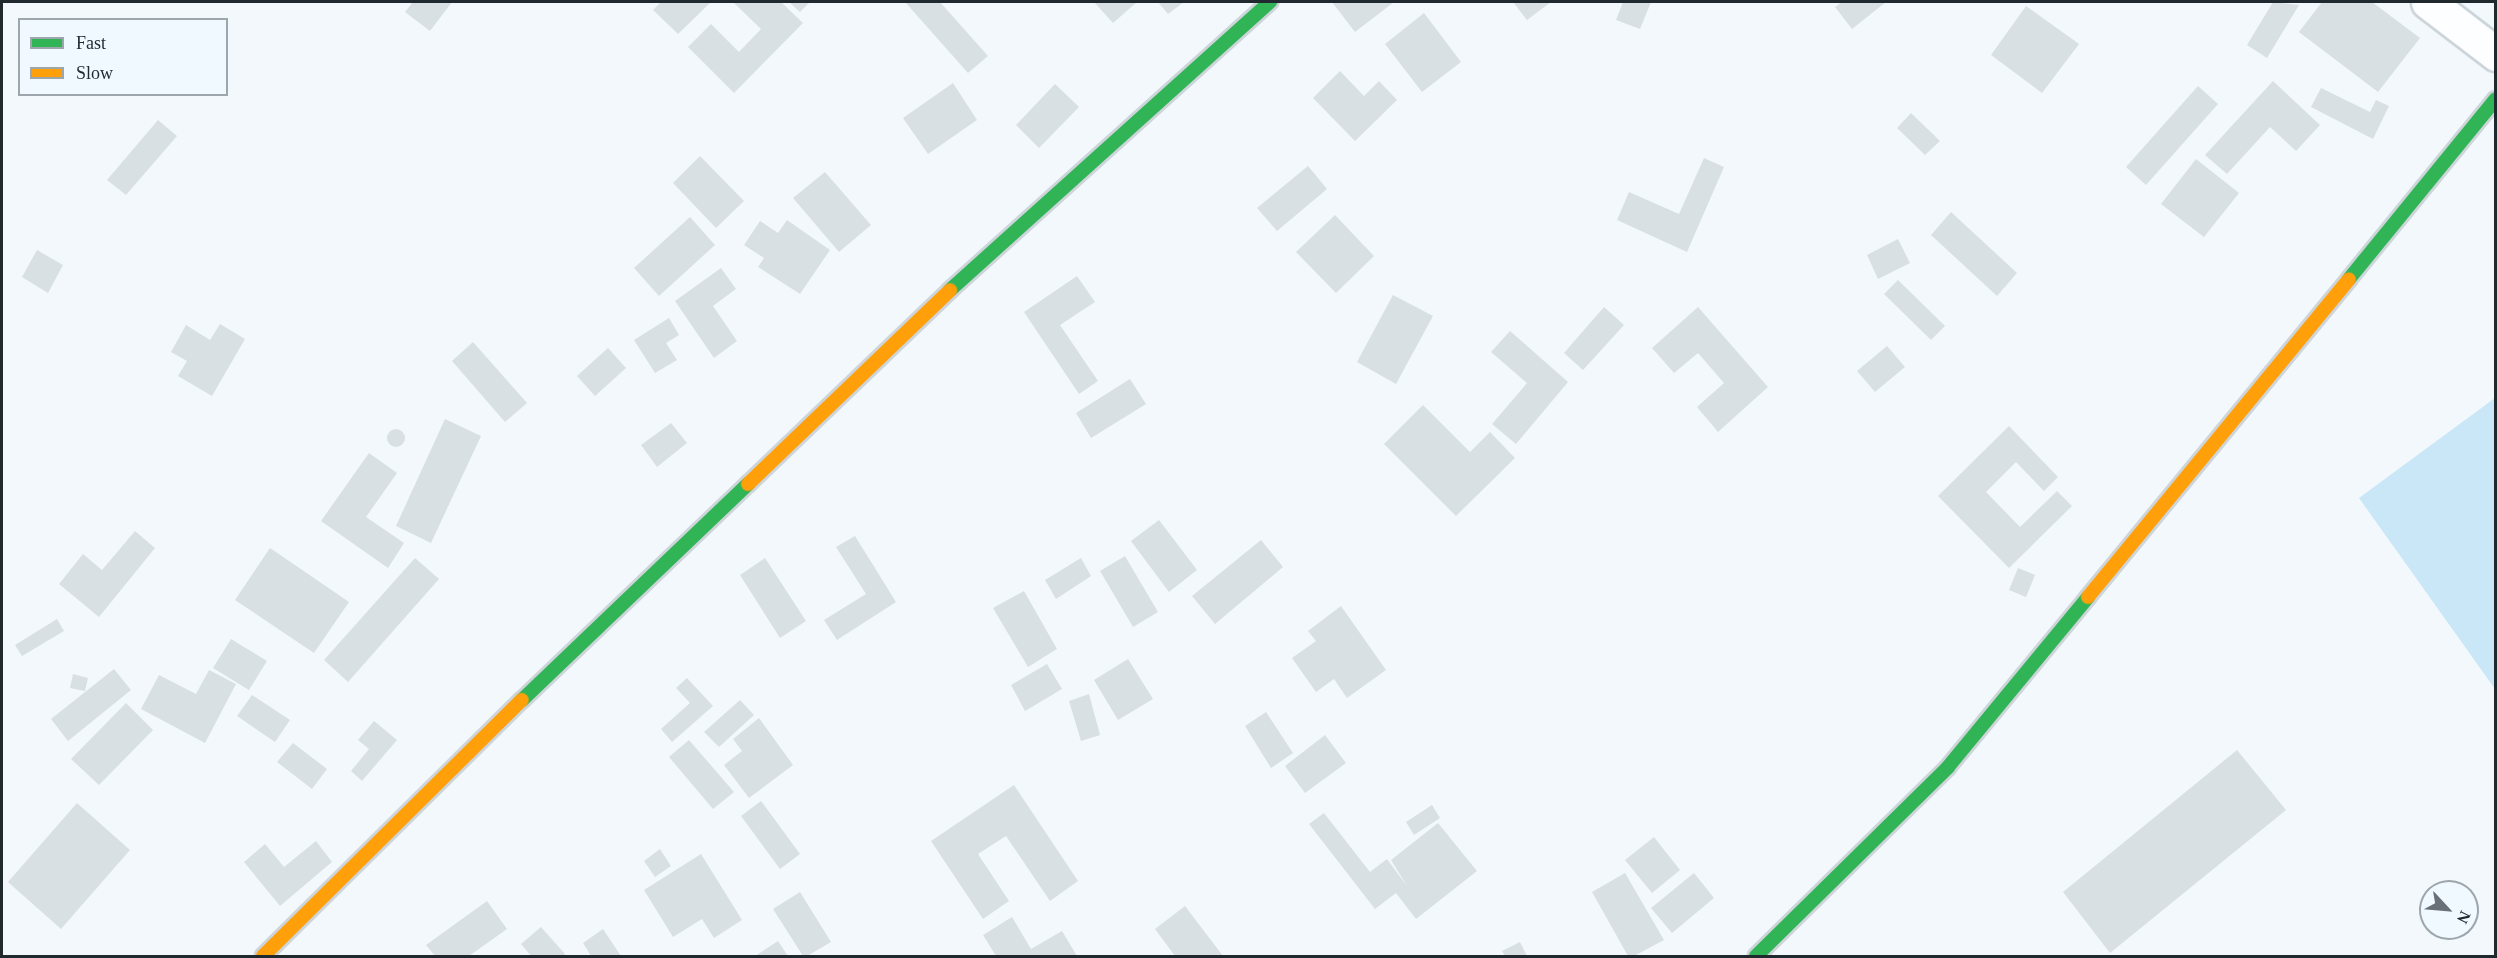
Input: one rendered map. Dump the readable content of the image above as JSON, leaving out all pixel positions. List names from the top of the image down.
{
  "legend": ["Fast", "Slow"],
  "north": "bottom right"
}
